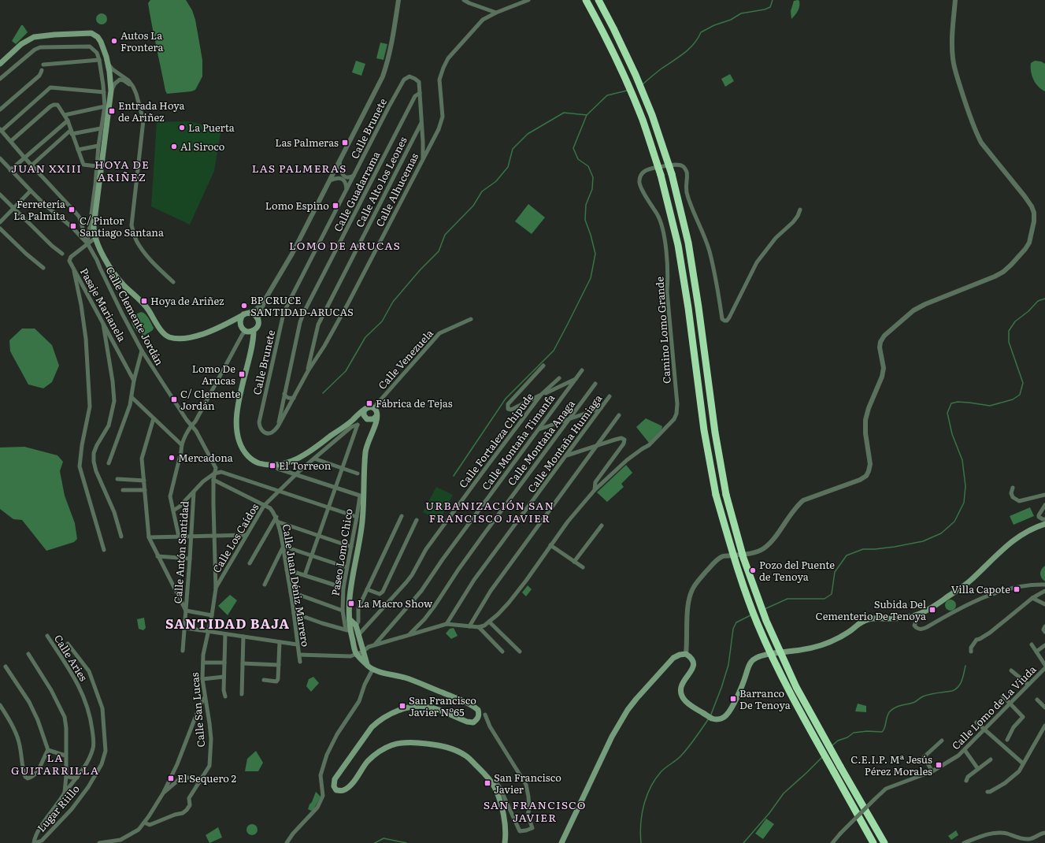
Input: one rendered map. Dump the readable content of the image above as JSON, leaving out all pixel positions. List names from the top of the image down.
{
  "streets": {
    "street": [
      "Calle Brunete",
      "Calle Alto los Leones",
      "Calle Alhucemas",
      "Calle Guadarrama",
      "Pasaje Marianela",
      "Calle Clemente Jordán",
      "Camino Lomo Grande",
      "Calle Venezuela",
      "Calle Fortaleza Chipude",
      "Calle Montaña Timanfa",
      "Calle Montaña Anaga",
      "Calle Montaña Humiaga",
      "Calle Los Caídos",
      "Calle Antón Santidad",
      "Paseo Lomo Chico",
      "Calle Juan Déniz Marrero",
      "Calle Aries",
      "Calle Lomo de La Viuda",
      "Calle San Lucas",
      "Lugar Riillo"
    ]
  },
  "crossings": [
    ["Calle Brunete", "Calle Alhucemas"],
    ["Calle Brunete", "Calle Guadarrama"],
    ["Calle Alto los Leones", "Calle Alhucemas"],
    ["Calle Alhucemas", "Calle Guadarrama"],
    ["Pasaje Marianela", "Calle Clemente Jordán"],
    ["Calle Los Caídos", "Calle Juan Déniz Marrero"],
    ["Calle Los Caídos", "Calle San Lucas"],
    ["Calle Aries", "Lugar Riillo"]
  ],
  "districts": [
    "HOYA DE ARIÑEZ",
    "JUAN XXIII",
    "LAS PALMERAS",
    "LOMO DE ARUCAS",
    "URBANIZACIÓN SAN FRANCISCO JAVIER",
    "SANTIDAD BAJA",
    "LA GUITARRILLA",
    "SAN FRANCISCO JAVIER"
  ],
  "places": {
    "other": [
      "Autos La Frontera",
      "La Puerta",
      "Al Siroco",
      "BP CRUCE SANTIDAD-ARUCAS",
      "Mercadona",
      "Pozo del Puente de Tenoya"
    ],
    "transit": [
      "Entrada Hoya de Ariñez",
      "Las Palmeras",
      "Lomo Espino",
      "Ferretería La Palmita",
      "C/ Pintor Santiago Santana",
      "Hoya de Ariñez",
      "Lomo De Arucas",
      "C/ Clemente Jordán",
      "Fábrica de Tejas",
      "El Torreon",
      "Villa Capote",
      "La Macro Show",
      "Subida Del Cementerio De Tenoya",
      "Barranco De Tenoya",
      "San Francisco Javier Nº65",
      "C.E.I.P. Mª Jesús Pérez Morales",
      "El Sequero 2",
      "San Francisco Javier"
    ]
  }
}
